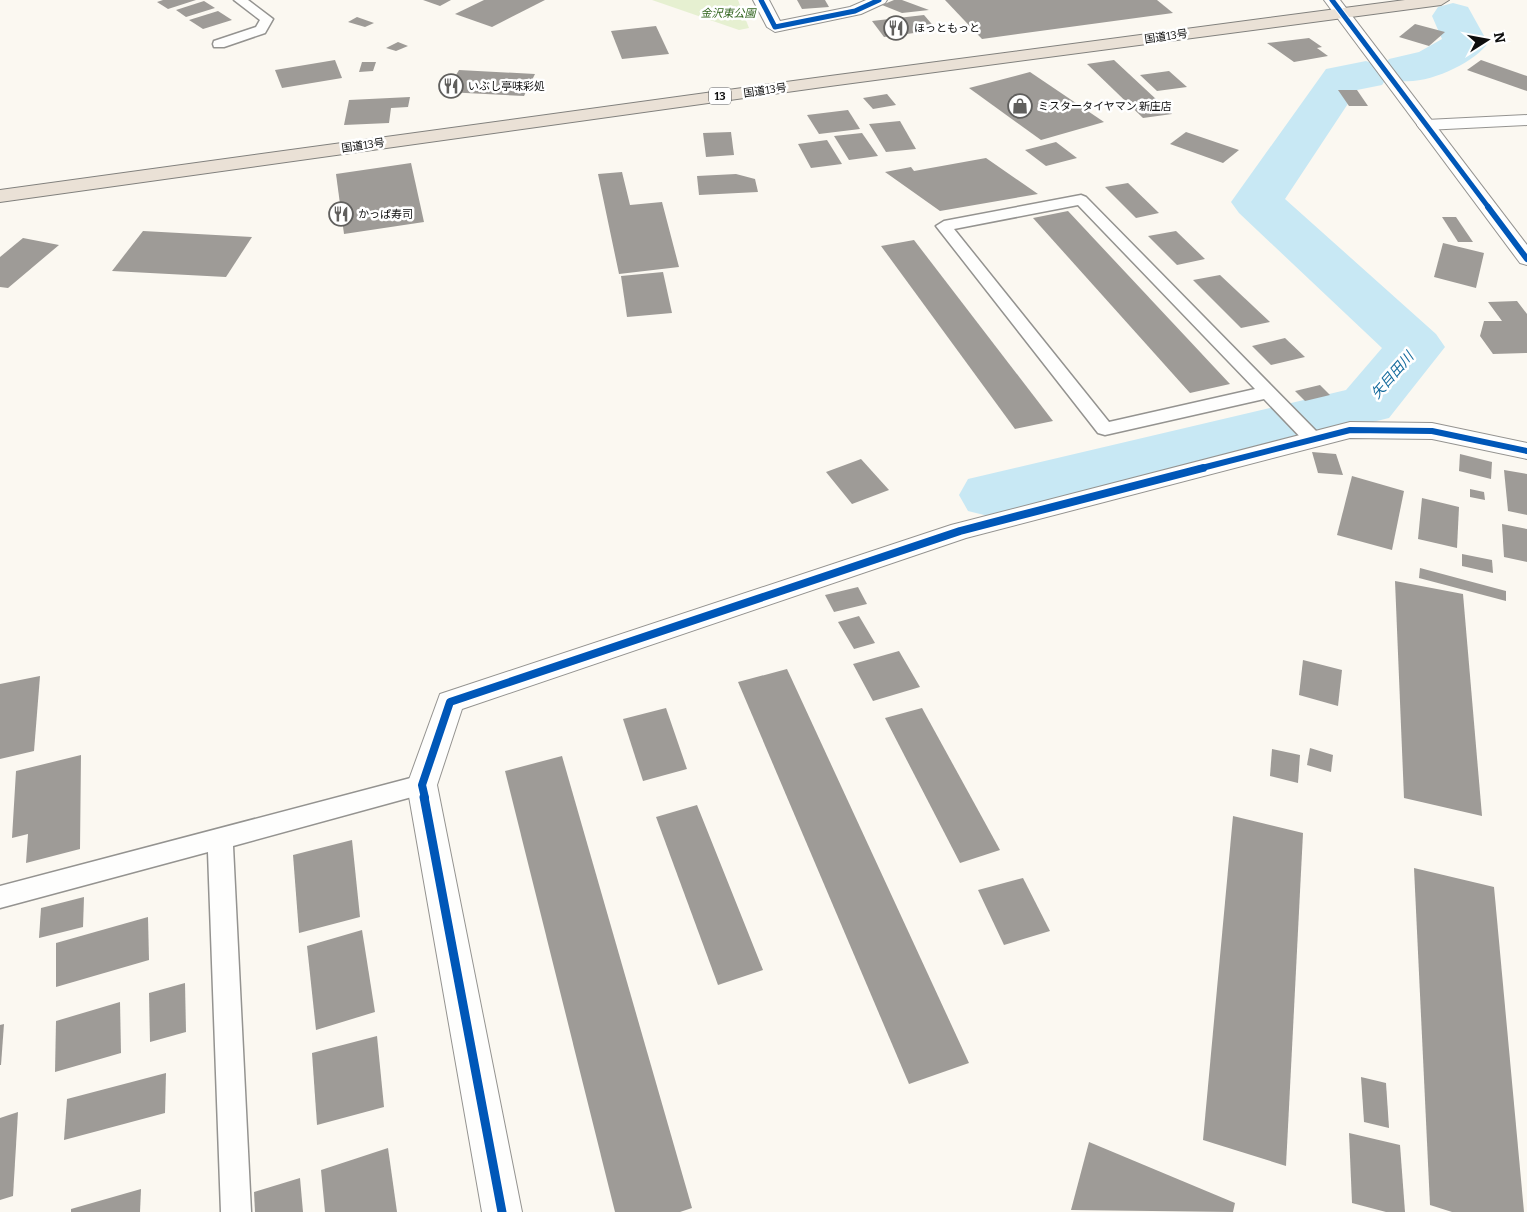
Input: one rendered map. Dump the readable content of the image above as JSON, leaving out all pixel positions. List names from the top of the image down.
{
  "streets": {
    "highway": ["国道13号", "13"]
  },
  "water": ["矢目田川"],
  "parks": ["金沢東公園"],
  "places": {
    "restaurant": ["ほっともっと", "いぶし亭味彩処", "かっぱ寿司"],
    "shop": ["ミスタータイヤマン 新庄店"]
  },
  "north": "right"
}
